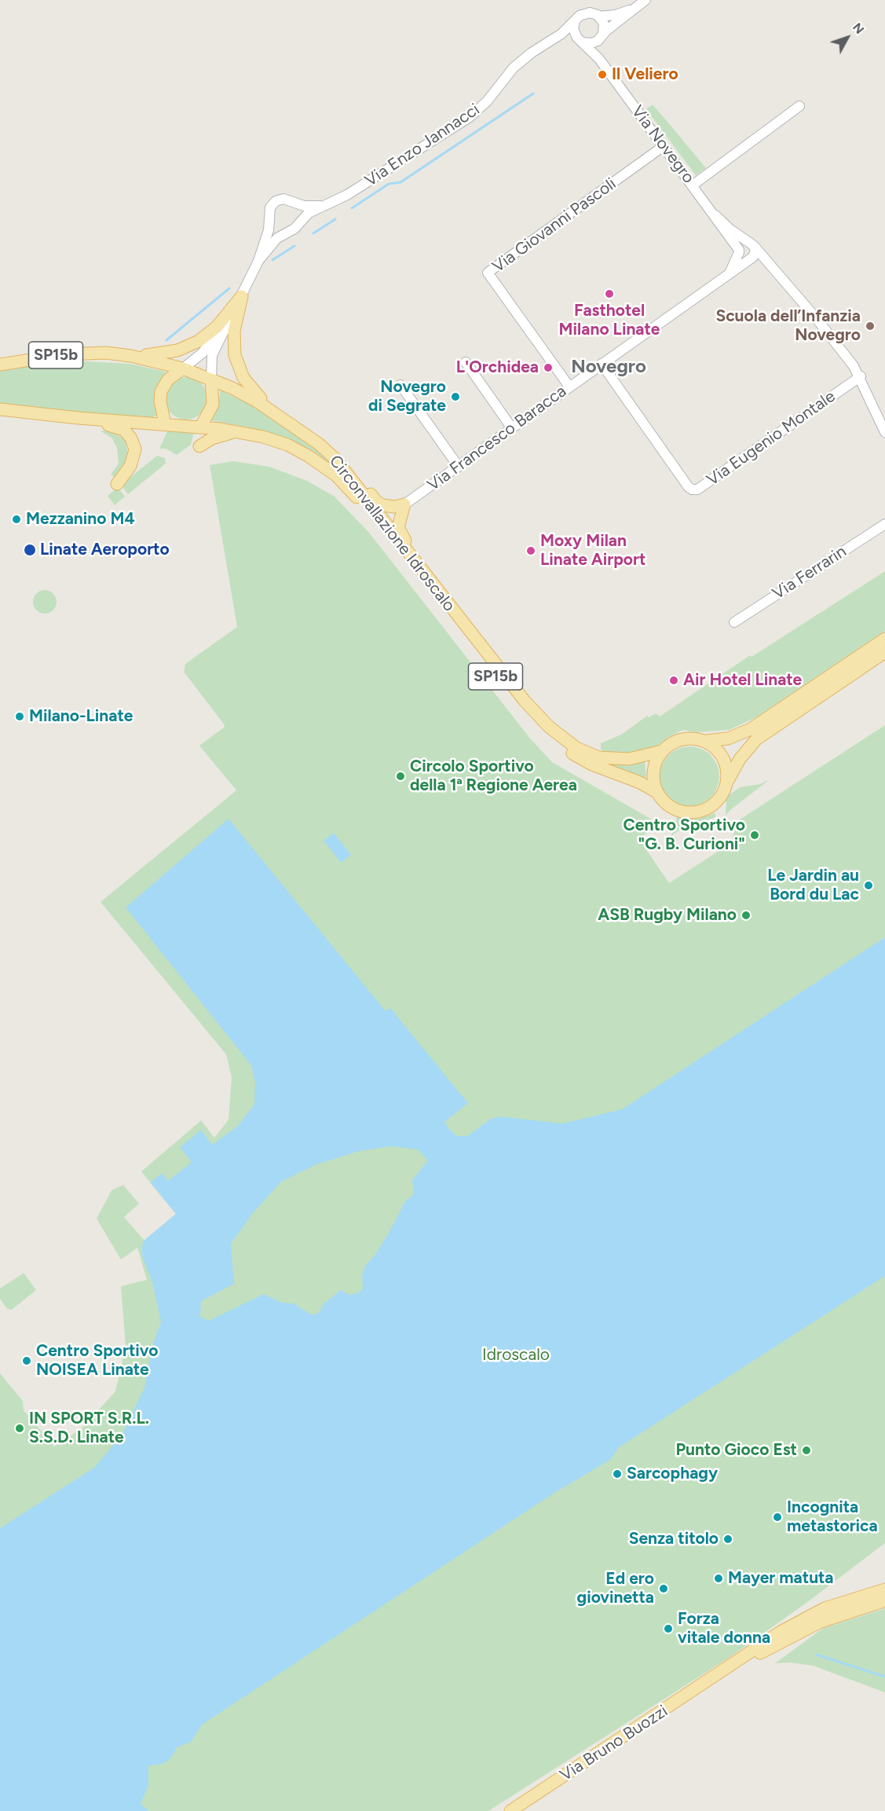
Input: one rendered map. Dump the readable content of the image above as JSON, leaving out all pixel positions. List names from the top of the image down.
{
  "streets": {
    "main road": ["SP15b", "Circonvallazione Idroscalo", "Via Bruno Buozzi"],
    "street": [
      "Via Novegro",
      "Via Enzo Jannacci",
      "Via Giovanni Pascoli",
      "Via Francesco Baracca",
      "Via Eugenio Montale",
      "Via Ferrarin"
    ]
  },
  "crossings": [
    ["Via Novegro", "Via Enzo Jannacci"],
    ["Via Novegro", "Via Giovanni Pascoli"],
    ["Via Novegro", "Via Francesco Baracca"],
    ["Via Novegro", "Via Eugenio Montale"],
    ["Via Enzo Jannacci", "Circonvallazione Idroscalo"],
    ["Via Giovanni Pascoli", "Via Francesco Baracca"],
    ["SP15b", "Circonvallazione Idroscalo"],
    ["Via Francesco Baracca", "Via Eugenio Montale"]
  ],
  "districts": ["Novegro"],
  "parks": ["Idroscalo"],
  "places": [
    "Il Veliero",
    "Fasthotel Milano Linate",
    "Scuola dell’Infanzia Novegro",
    "L'Orchidea",
    "Novegro di Segrate",
    "Mezzanino M4",
    "Linate Aeroporto",
    "Moxy Milan Linate Airport",
    "Air Hotel Linate",
    "Milano-Linate",
    "Circolo Sportivo della 1ª Regione Aerea",
    "Centro Sportivo \"G. B. Curioni\"",
    "Le Jardin au Bord du Lac",
    "ASB Rugby Milano",
    "Centro Sportivo NOISEA Linate",
    "IN SPORT S.R.L. S.S.D. Linate",
    "Punto Gioco Est",
    "Sarcophagy",
    "Incognita metastorica",
    "Senza titolo",
    "Mayer matuta",
    "Ed ero giovinetta",
    "Forza vitale donna"
  ],
  "north": "top right"
}
